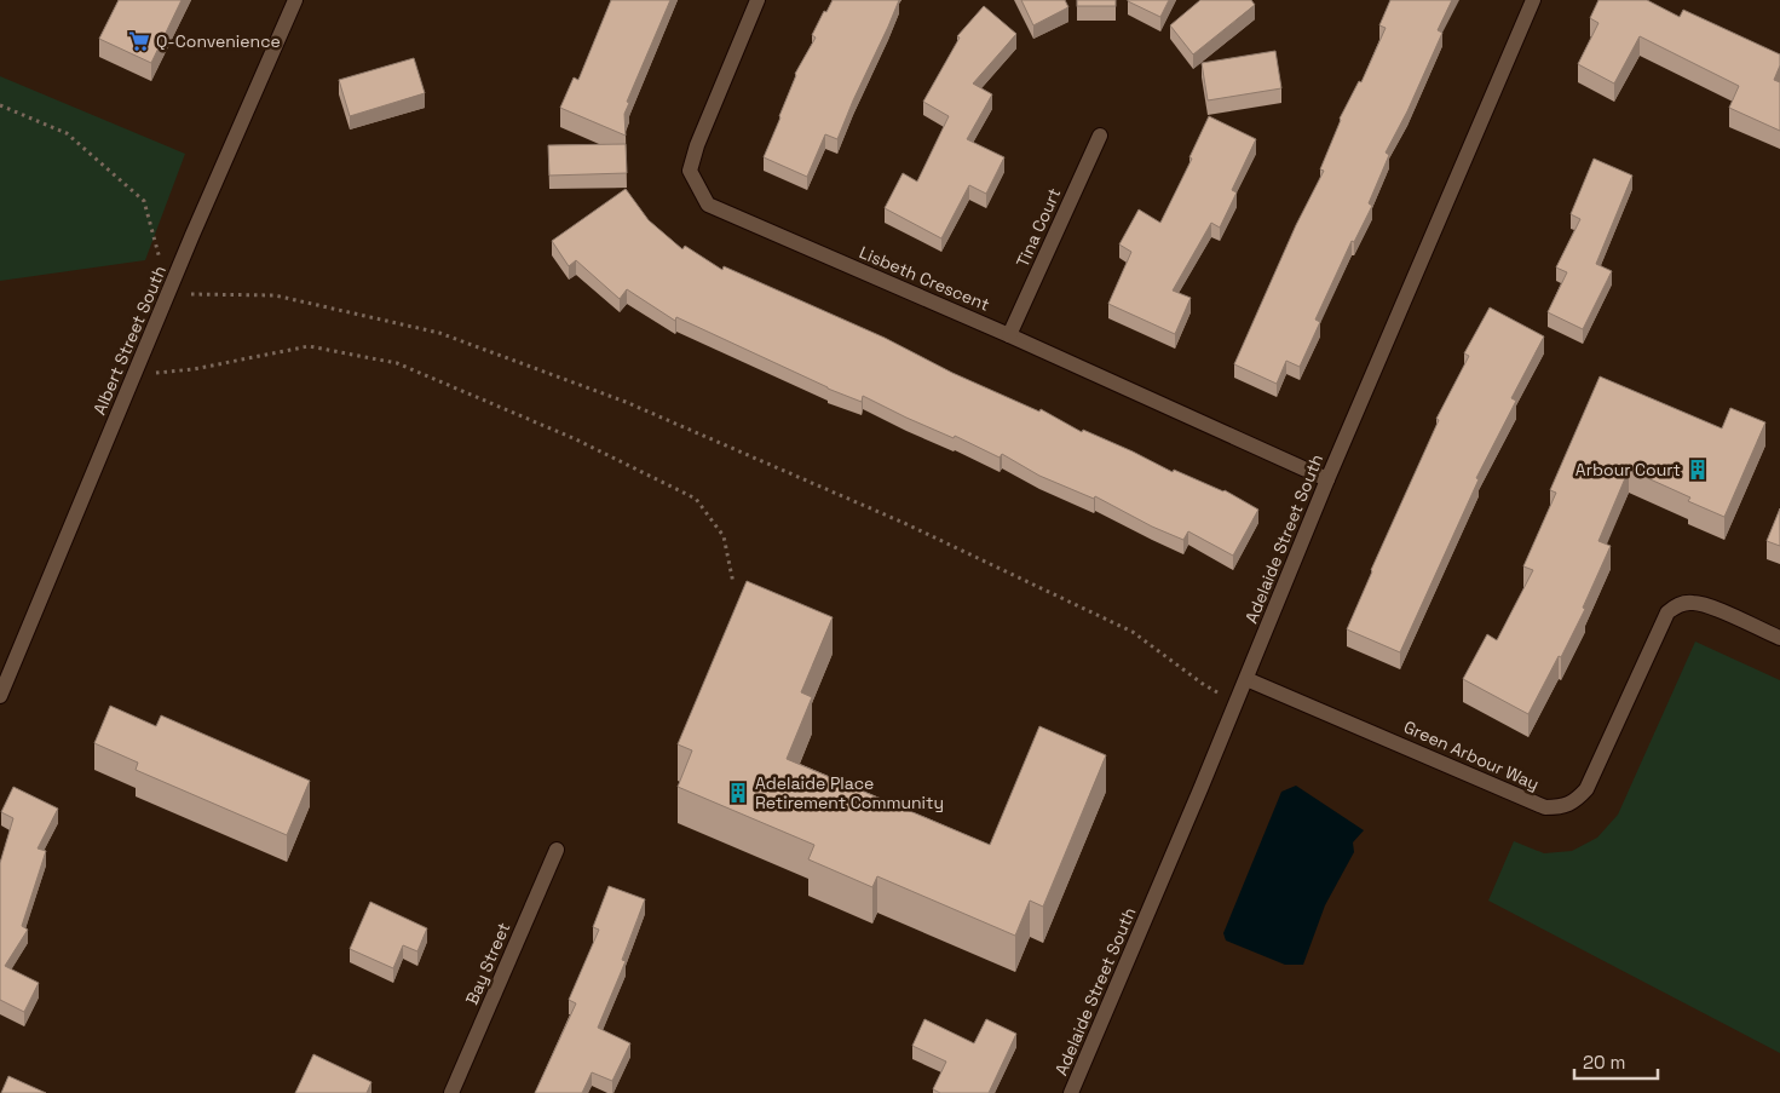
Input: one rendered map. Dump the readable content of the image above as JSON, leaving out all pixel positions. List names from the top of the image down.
{
  "streets": {
    "street": [
      "Tina Court",
      "Lisbeth Crescent",
      "Albert Street South",
      "Adelaide Street South",
      "Green Arbour Way",
      "Bay Street"
    ]
  },
  "crossings": [
    ["Tina Court", "Lisbeth Crescent"],
    ["Lisbeth Crescent", "Adelaide Street South"],
    ["Adelaide Street South", "Green Arbour Way"]
  ],
  "places": {
    "supermarket": ["Q-Convenience"],
    "building": ["Arbour Court", "Adelaide Place Retirement Community"]
  },
  "scale_bar": "20 m"
}
